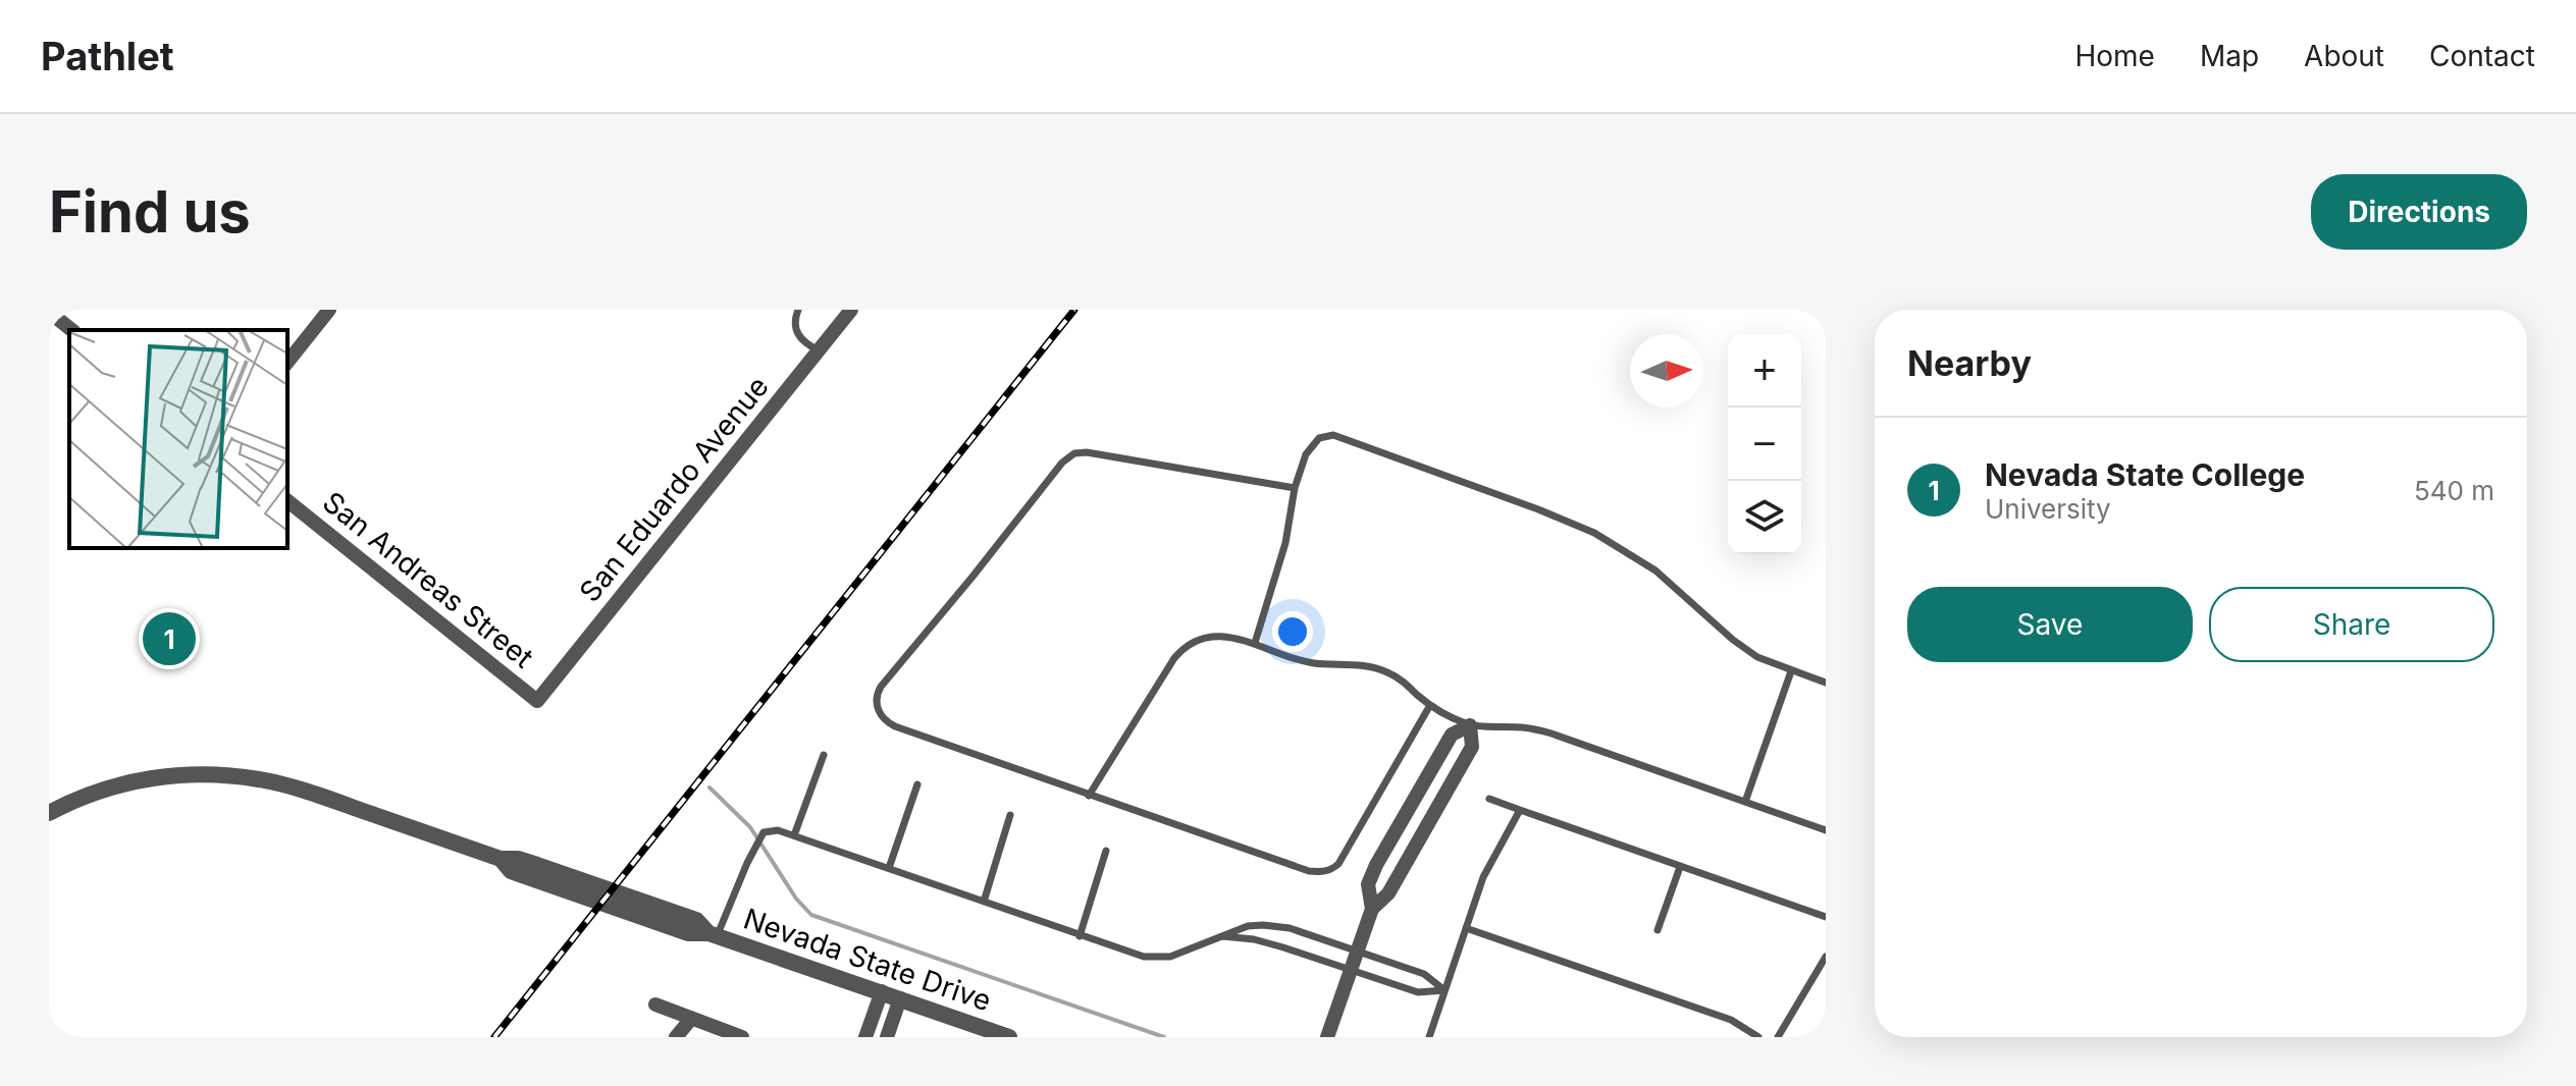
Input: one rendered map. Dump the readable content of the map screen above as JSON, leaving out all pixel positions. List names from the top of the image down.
{
  "streets": {
    "street": ["San Eduardo Avenue", "San Andreas Street", "Nevada State Drive"]
  },
  "crossings": [
    ["San Eduardo Avenue", "San Andreas Street"]
  ],
  "north": "right",
  "page": {
    "header": "Pathlet",
    "nav": [
      "Home",
      "Map",
      "About",
      "Contact"
    ],
    "buttons": [
      "Directions",
      ["Save", "Share"]
    ],
    "title": "Find us",
    "heading": "Nearby",
    "map_buttons": ["+", "−"],
    "list": [
      {
        "mark": "1",
        "name": "Nevada State College",
        "note": "University",
        "value": "540 m"
      }
    ],
    "pins": "1"
  }
}
